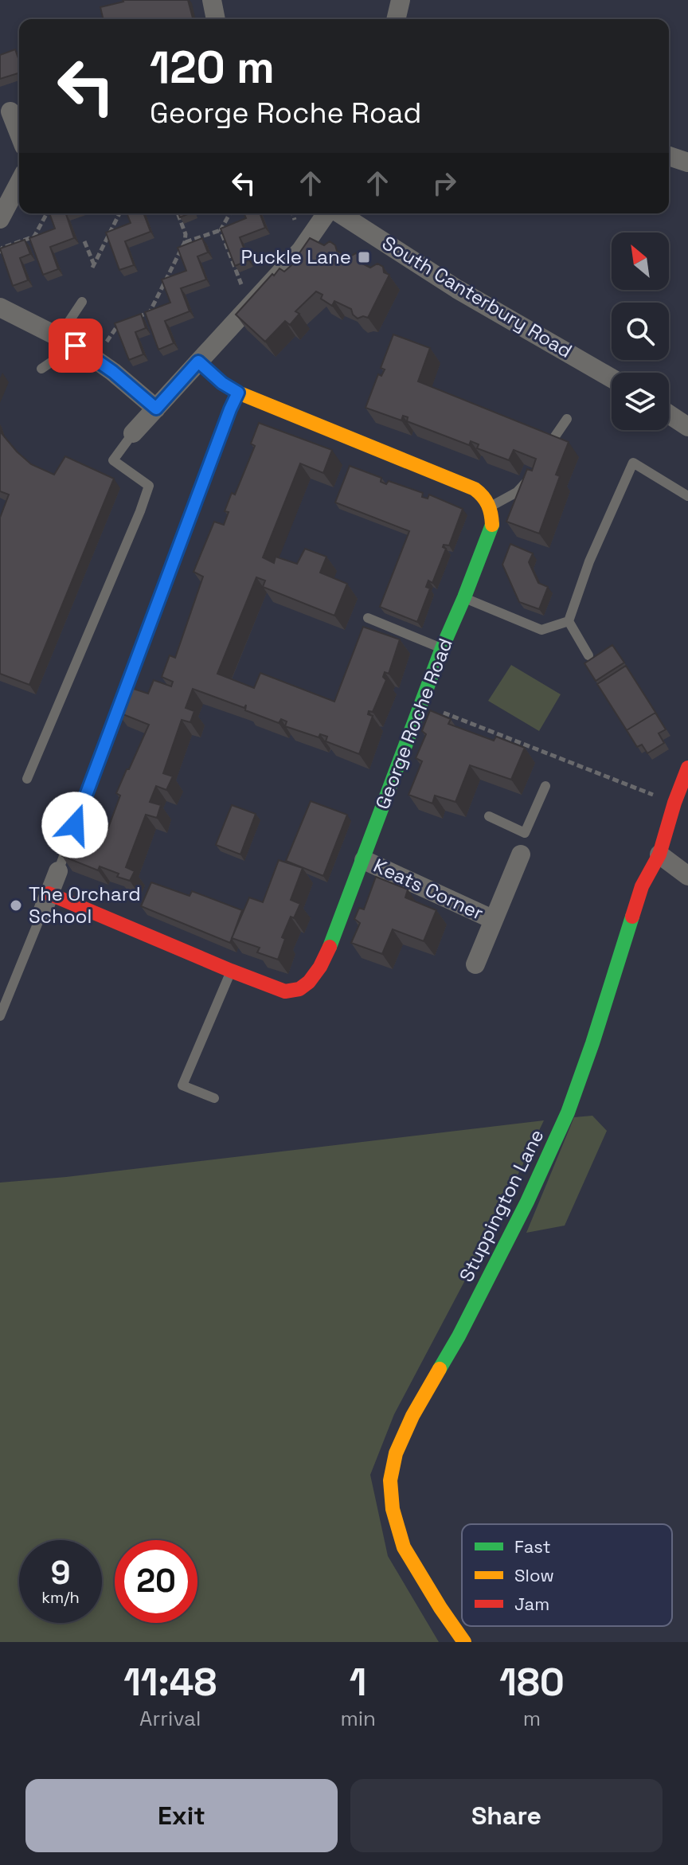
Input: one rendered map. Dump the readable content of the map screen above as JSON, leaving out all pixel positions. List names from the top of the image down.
{
  "streets": {
    "street": [
      "South Canterbury Road",
      "George Roche Road",
      "Keats Corner",
      "Stuppington Lane"
    ]
  },
  "crossings": [
    ["George Roche Road", "Keats Corner"]
  ],
  "places": {
    "transit": ["Puckle Lane"],
    "other": ["The Orchard School"]
  },
  "legend": ["Fast", "Slow", "Jam"],
  "north": "top left",
  "page": {
    "turn": ["120 m", "George Roche Road"],
    "speed": "9 km/h",
    "limit": "20",
    "eta": [
      "11:48",
      "Arrival",
      "1",
      "min",
      "180",
      "m"
    ],
    "buttons": ["Exit", "Share"]
  }
}
